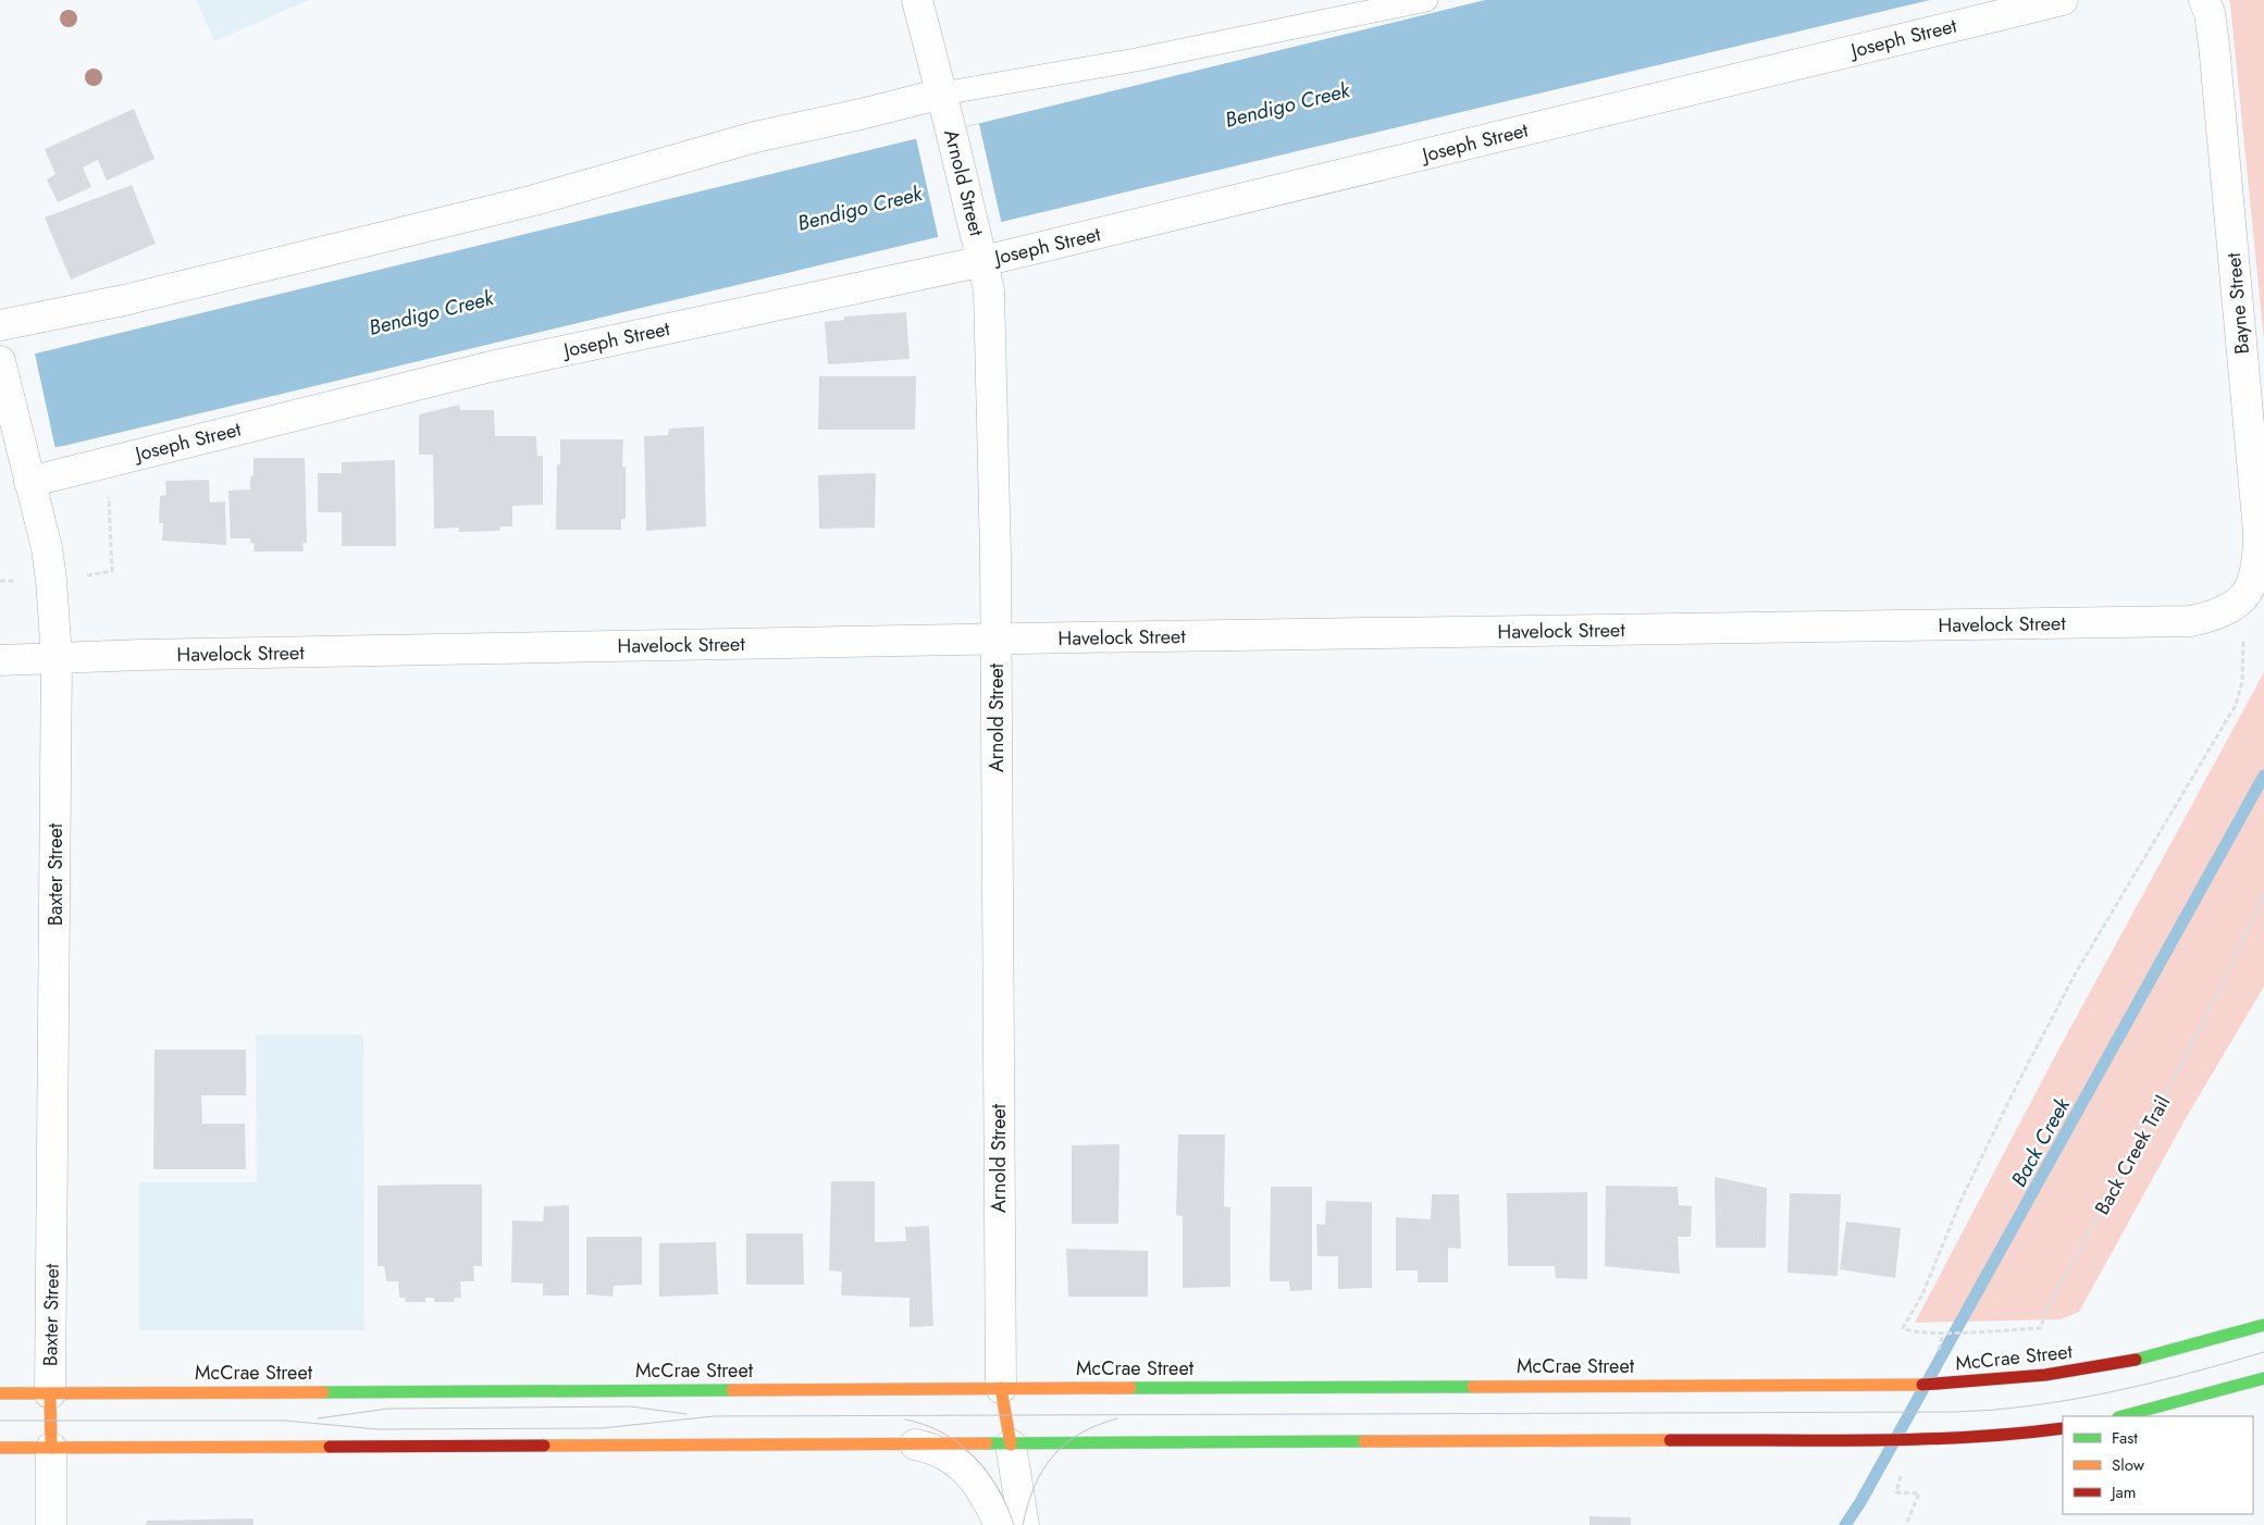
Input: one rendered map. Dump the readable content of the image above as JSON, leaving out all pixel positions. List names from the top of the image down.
{
  "streets": {
    "highway": ["Arnold Street", "McCrae Street"],
    "street": [
      "Joseph Street",
      "Bayne Street",
      "Havelock Street",
      "Baxter Street"
    ],
    "path": ["Back Creek Trail"]
  },
  "crossings": [
    ["Joseph Street", "Arnold Street"],
    ["Joseph Street", "Baxter Street"],
    ["Arnold Street", "Havelock Street"],
    ["Arnold Street", "McCrae Street"],
    ["Bayne Street", "Havelock Street"],
    ["Bayne Street", "Back Creek Trail"],
    ["Havelock Street", "Baxter Street"],
    ["Havelock Street", "Back Creek Trail"],
    ["Baxter Street", "McCrae Street"]
  ],
  "water": ["Bendigo Creek", "Back Creek"],
  "legend": ["Fast", "Slow", "Jam"]
}
